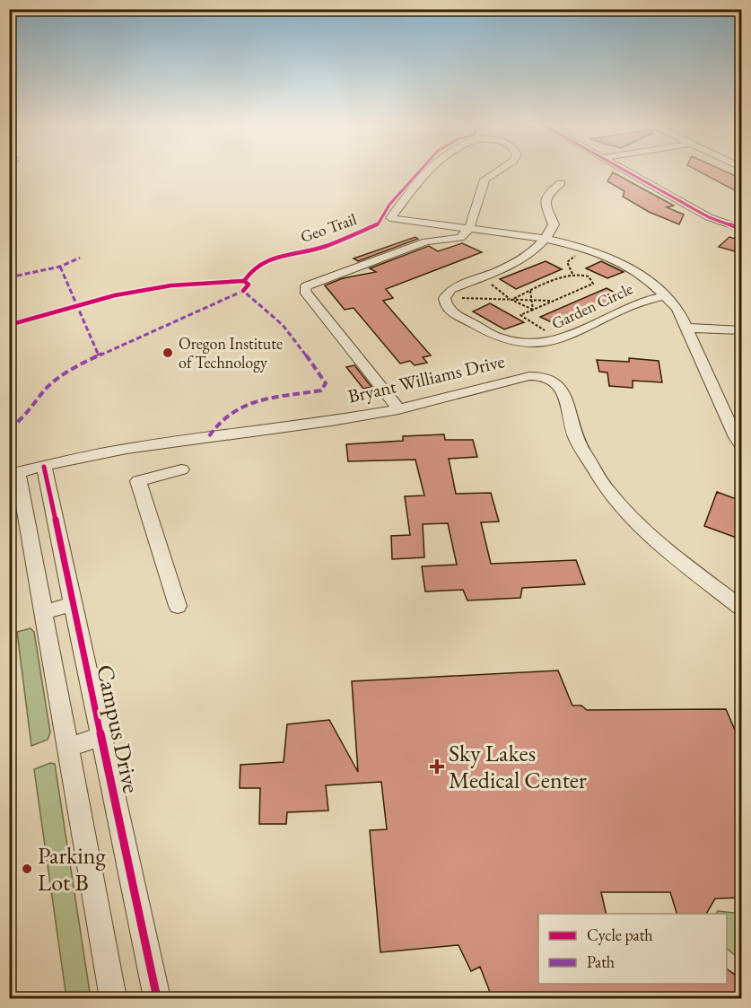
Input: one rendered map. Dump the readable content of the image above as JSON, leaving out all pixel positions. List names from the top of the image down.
{
  "streets": {
    "street": ["Garden Circle", "Bryant Williams Drive", "Campus Drive"],
    "cycle path": ["Geo Trail"]
  },
  "crossings": [
    ["Bryant Williams Drive", "Campus Drive"]
  ],
  "places": {
    "other": ["Oregon Institute of Technology", "Parking Lot B"],
    "health": ["Sky Lakes Medical Center"]
  },
  "legend": ["Cycle path", "Path"]
}
